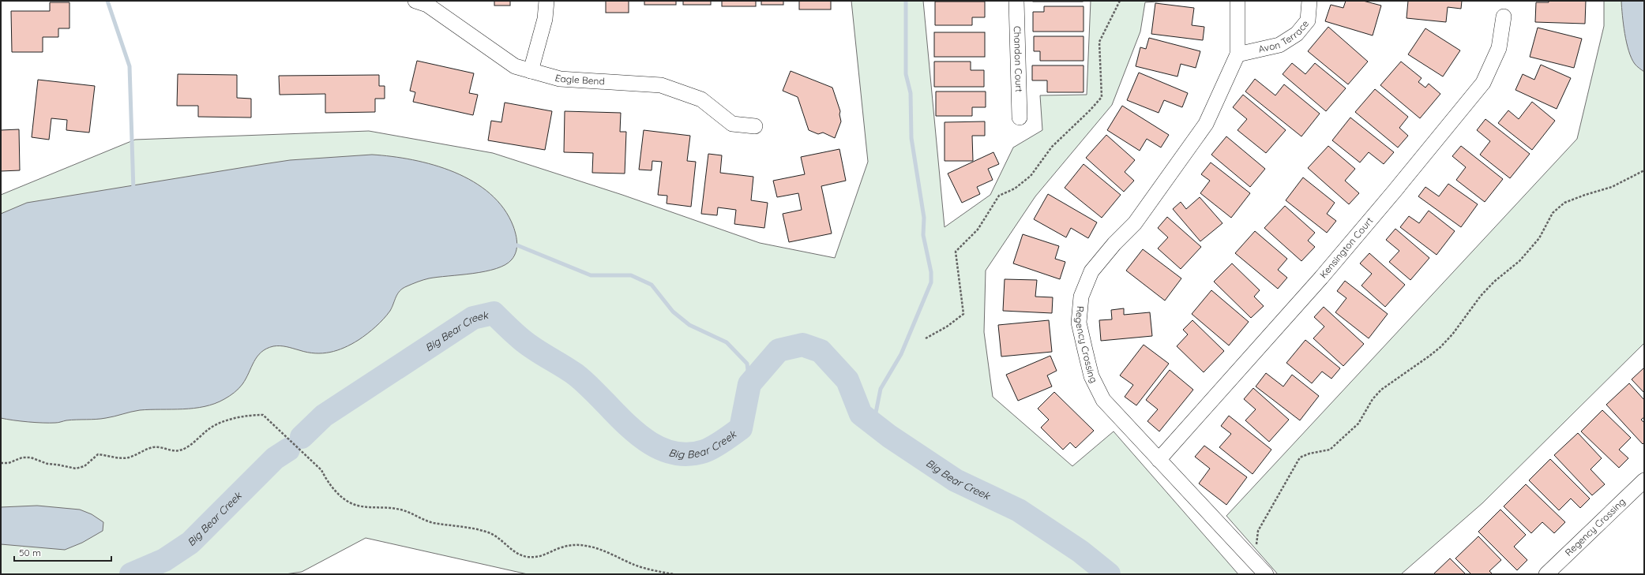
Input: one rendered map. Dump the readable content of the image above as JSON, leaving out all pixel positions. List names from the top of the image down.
{
  "streets": {
    "street": [
      "Avon Terrace",
      "Chandon Court",
      "Eagle Bend",
      "Kensington Court",
      "Regency Crossing"
    ]
  },
  "crossings": [
    ["Avon Terrace", "Regency Crossing"],
    ["Kensington Court", "Regency Crossing"]
  ],
  "water": ["Big Bear Creek"],
  "scale_bar": "50 m"
}
